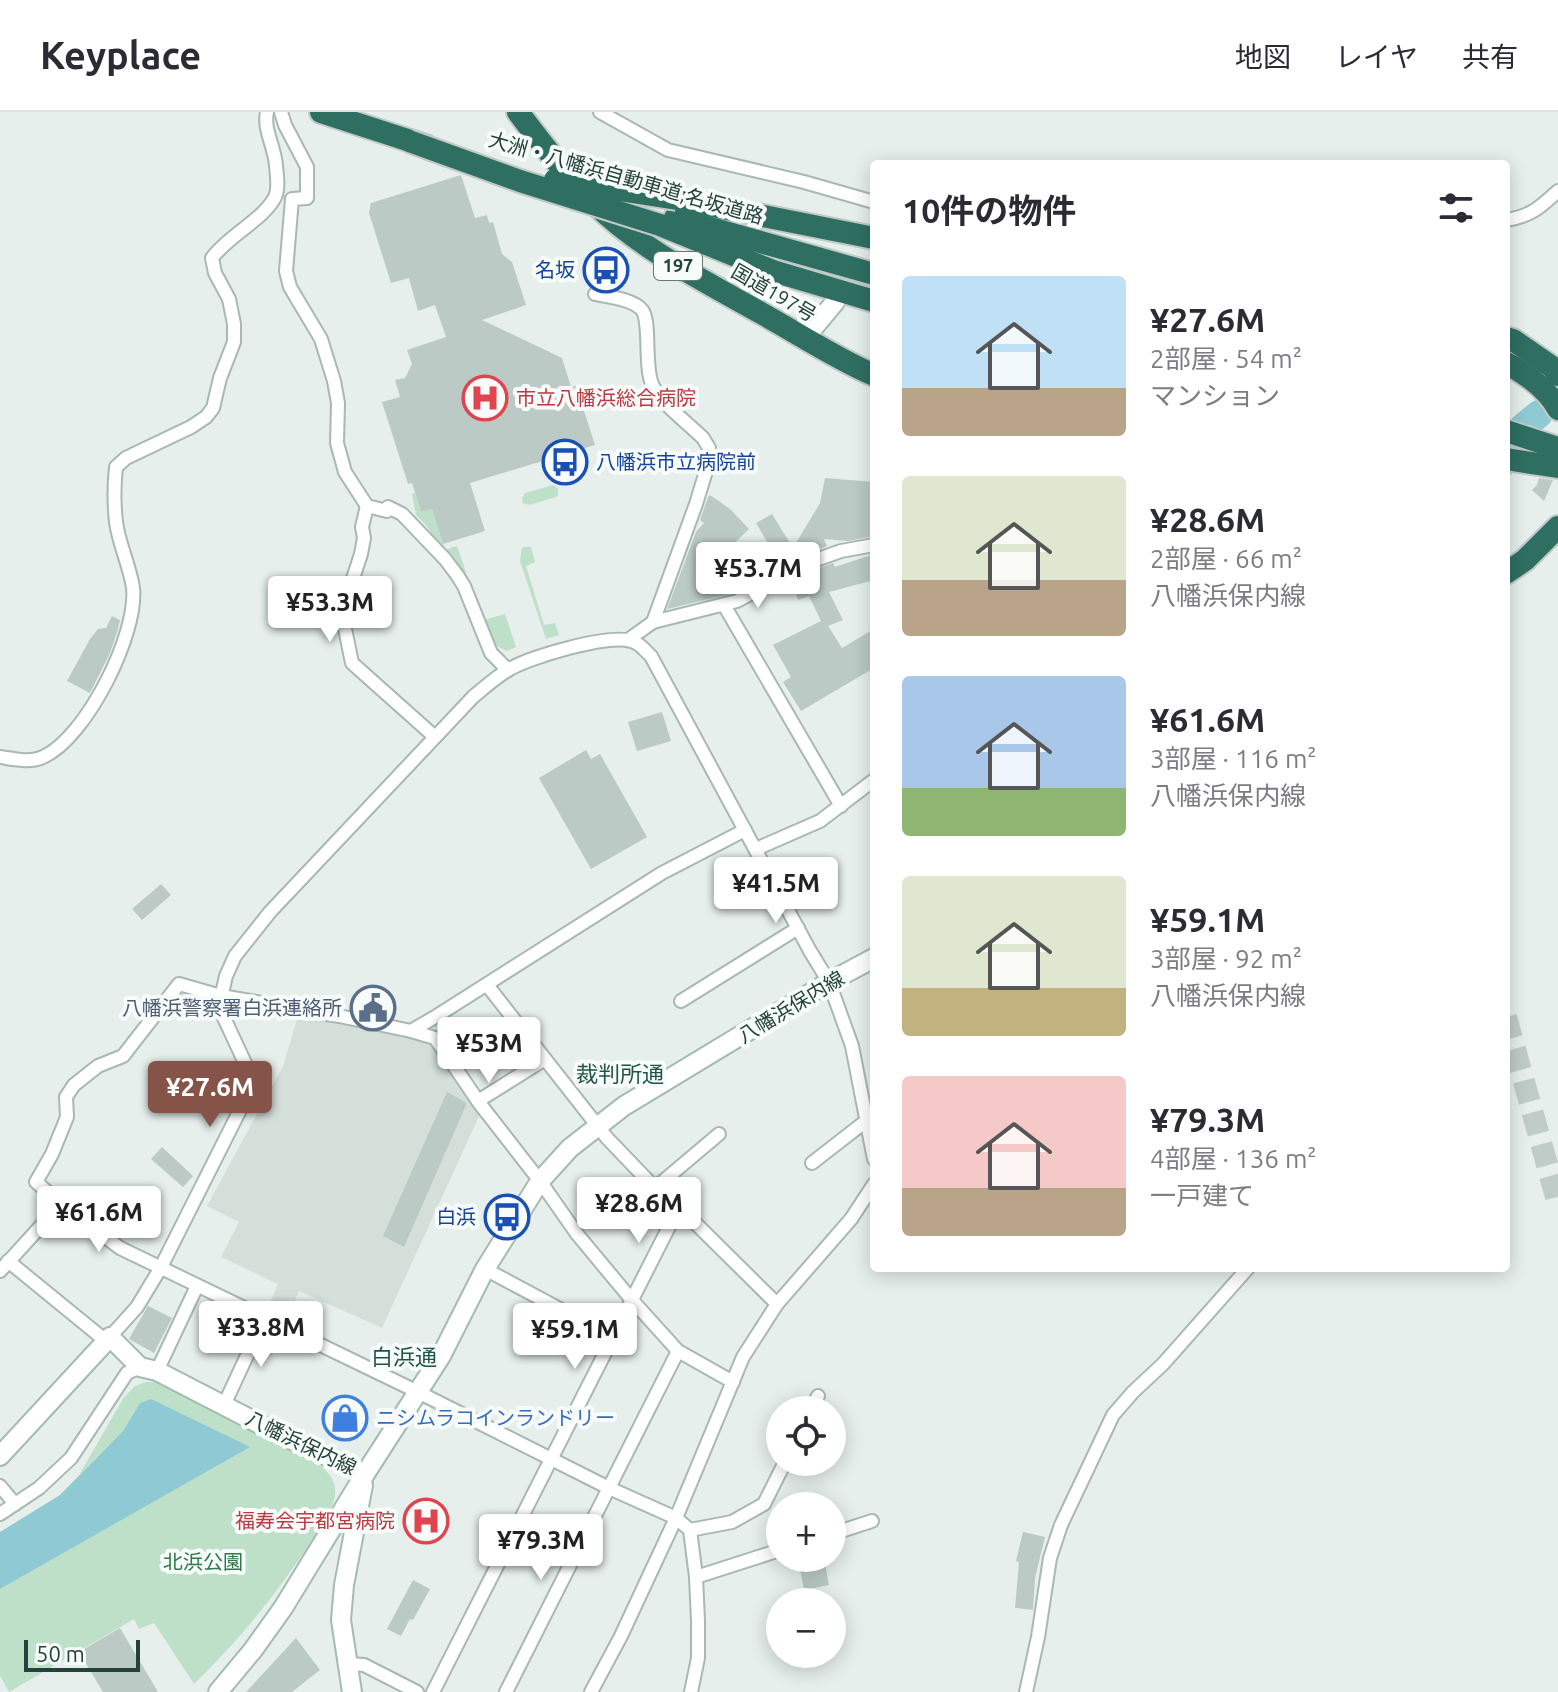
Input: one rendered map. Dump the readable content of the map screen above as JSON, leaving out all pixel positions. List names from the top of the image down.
{
  "streets": {
    "highway": ["大洲・八幡浜自動車道;名坂道路", "197", "国道197号"],
    "main road": ["八幡浜保内線"]
  },
  "districts": ["裁判所通", "白浜通"],
  "parks": ["北浜公園"],
  "places": {
    "bus stop": ["名坂", "八幡浜市立病院前", "白浜"],
    "hospital": ["市立八幡浜総合病院", "福寿会宇都宮病院"],
    "public building": ["八幡浜警察署白浜連絡所"],
    "shop": ["ニシムラコインランドリー"]
  },
  "scale_bar": "50 m",
  "page": {
    "header": "Keyplace",
    "nav": ["地図", "レイヤ", "共有"],
    "heading": "10件の物件",
    "list": [
      {
        "name": "¥27.6M",
        "note": "2部屋 · 54 m² · マンション"
      },
      {
        "name": "¥28.6M",
        "note": "2部屋 · 66 m² · 八幡浜保内線"
      },
      {
        "name": "¥61.6M",
        "note": "3部屋 · 116 m² · 八幡浜保内線"
      },
      {
        "name": "¥59.1M",
        "note": "3部屋 · 92 m² · 八幡浜保内線"
      },
      {
        "name": "¥79.3M",
        "note": "4部屋 · 136 m² · 一戸建て"
      }
    ],
    "price": [
      "¥53.7M",
      "¥53.3M",
      "¥41.5M",
      "¥53M",
      "¥27.6M",
      "¥28.6M",
      "¥61.6M",
      "¥33.8M",
      "¥59.1M",
      "¥79.3M"
    ],
    "map_buttons": ["+", "−"],
    "scale": "50 m"
  }
}
